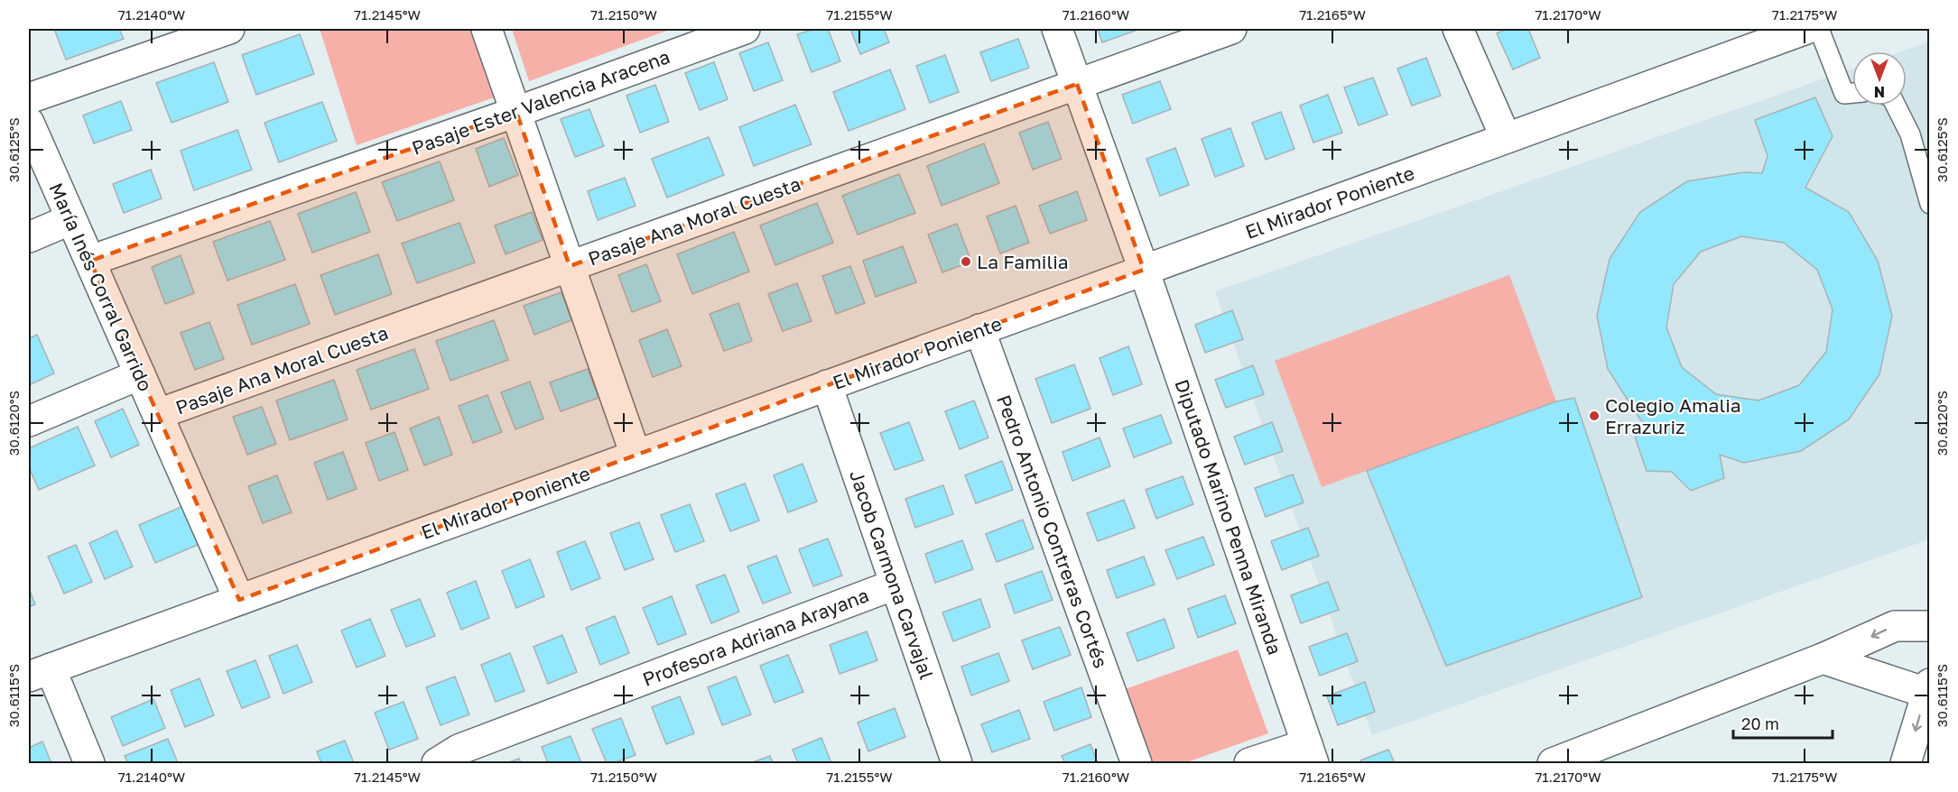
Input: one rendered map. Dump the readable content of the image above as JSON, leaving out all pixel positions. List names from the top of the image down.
{
  "streets": {
    "street": [
      "Pasaje Ester Valencia Aracena",
      "El Mirador Poniente",
      "Pasaje Ana Moral Cuesta",
      "María Inés Corral Garrido",
      "Diputado Marino Penna Miranda",
      "Pedro Antonio Contreras Cortés",
      "Jacob Carmona Carvajal",
      "Profesora Adriana Arayana"
    ]
  },
  "crossings": [
    ["Pasaje Ester Valencia Aracena", "María Inés Corral Garrido"],
    ["El Mirador Poniente", "María Inés Corral Garrido"],
    ["El Mirador Poniente", "Diputado Marino Penna Miranda"],
    ["El Mirador Poniente", "Pedro Antonio Contreras Cortés"],
    ["El Mirador Poniente", "Jacob Carmona Carvajal"],
    ["Pasaje Ana Moral Cuesta", "María Inés Corral Garrido"],
    ["Pasaje Ana Moral Cuesta", "Diputado Marino Penna Miranda"],
    ["Jacob Carmona Carvajal", "Profesora Adriana Arayana"]
  ],
  "places": ["La Familia", "Colegio Amalia Errazuriz"],
  "scale_bar": "20 m",
  "north": "bottom",
  "coordinates": [
    "71.2140°W",
    "71.2145°W",
    "71.2150°W",
    "71.2155°W",
    "71.2160°W",
    "71.2165°W",
    "71.2170°W",
    "71.2175°W",
    "30.6125°S",
    "30.6120°S",
    "30.6115°S"
  ]
}
